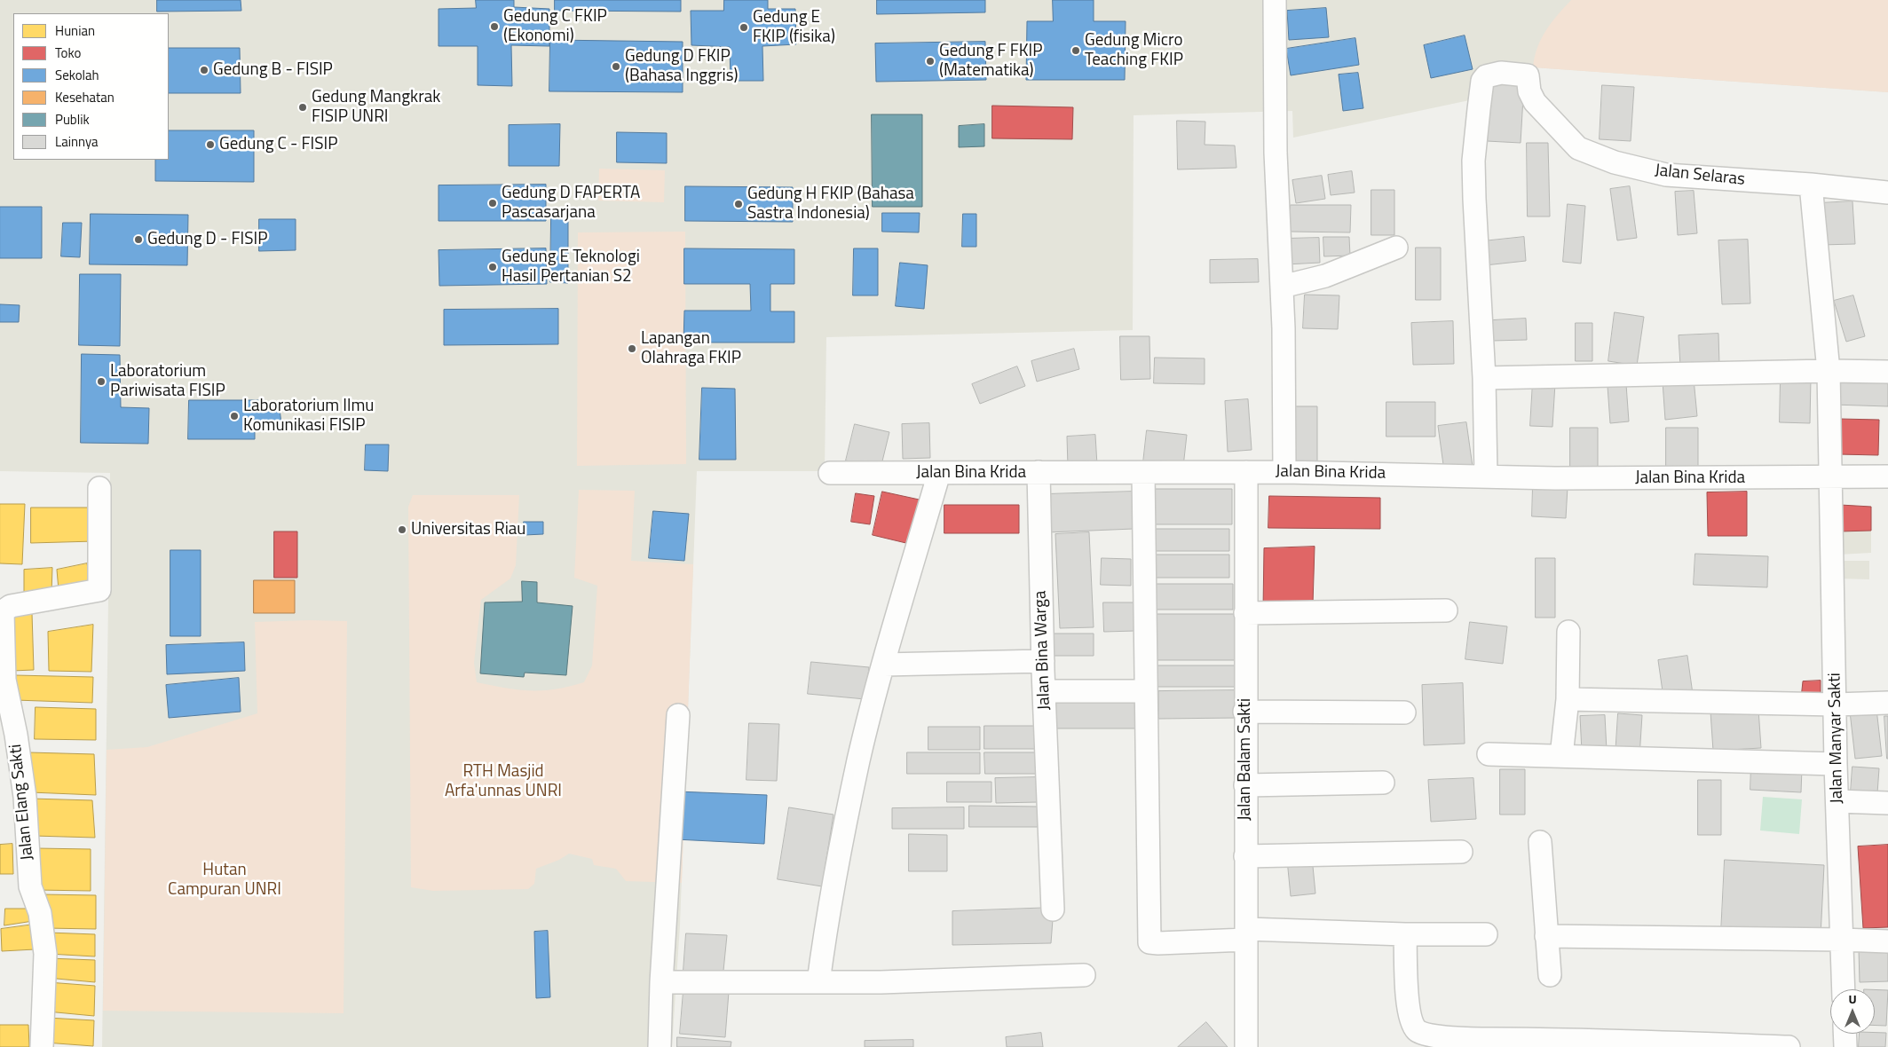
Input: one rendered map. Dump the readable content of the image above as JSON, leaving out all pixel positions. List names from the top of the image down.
{
  "streets": {
    "street": [
      "Jalan Selaras",
      "Jalan Bina Krida",
      "Jalan Bina Warga",
      "Jalan Manyar Sakti",
      "Jalan Balam Sakti",
      "Jalan Elang Sakti"
    ]
  },
  "crossings": [
    ["Jalan Selaras", "Jalan Manyar Sakti"],
    ["Jalan Bina Krida", "Jalan Bina Warga"],
    ["Jalan Bina Krida", "Jalan Manyar Sakti"],
    ["Jalan Bina Krida", "Jalan Balam Sakti"]
  ],
  "parks": ["RTH Masjid Arfa'unnas UNRI", "Hutan Campuran UNRI"],
  "places": [
    "Gedung C FKIP (Ekonomi)",
    "Gedung E FKIP (fisika)",
    "Gedung Micro Teaching FKIP",
    "Gedung F FKIP (Matematika)",
    "Gedung D FKIP (Bahasa Inggris)",
    "Gedung B - FISIP",
    "Gedung Mangkrak FISIP UNRI",
    "Gedung C - FISIP",
    "Gedung D FAPERTA Pascasarjana",
    "Gedung H FKIP (Bahasa Sastra Indonesia)",
    "Gedung D - FISIP",
    "Gedung E Teknologi Hasil Pertanian S2",
    "Lapangan Olahraga FKIP",
    "Laboratorium Pariwisata FISIP",
    "Laboratorium Ilmu Komunikasi FISIP",
    "Universitas Riau"
  ],
  "legend": [
    "Hunian",
    "Toko",
    "Sekolah",
    "Kesehatan",
    "Publik",
    "Lainnya"
  ],
  "north": "top"
}
